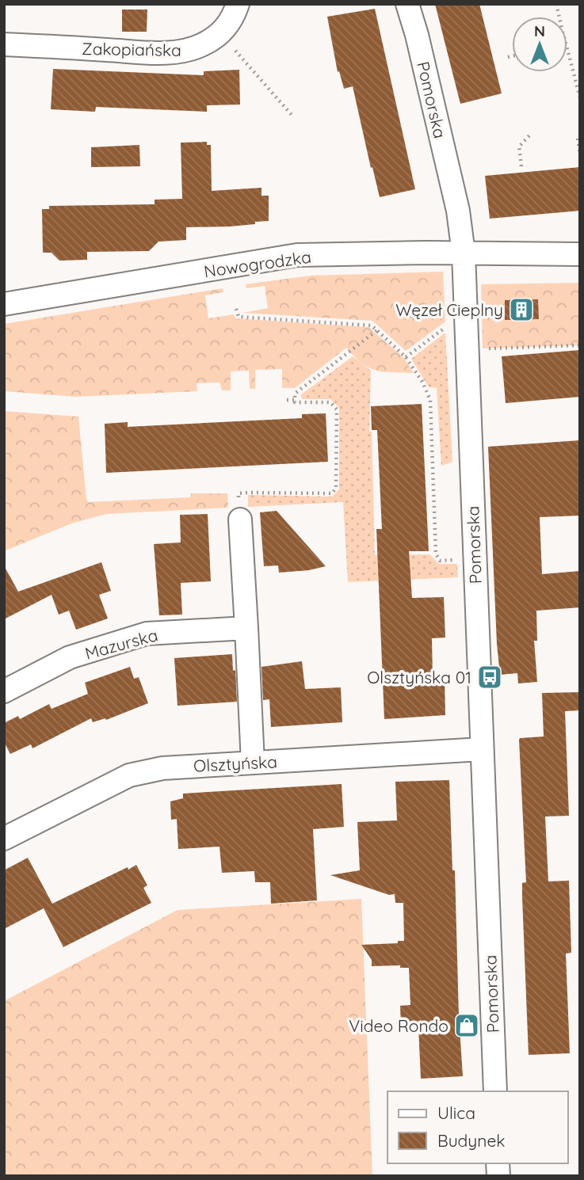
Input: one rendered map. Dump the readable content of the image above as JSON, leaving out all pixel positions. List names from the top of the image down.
{
  "streets": {
    "street": [
      "Zakopiańska",
      "Pomorska",
      "Nowogrodzka",
      "Mazurska",
      "Olsztyńska"
    ]
  },
  "crossings": [
    ["Pomorska", "Nowogrodzka"],
    ["Pomorska", "Olsztyńska"]
  ],
  "places": {
    "building": ["Węzeł Cieplny"],
    "bus stop": ["Olsztyńska 01"],
    "shop": ["Video Rondo"]
  },
  "legend": ["Ulica", "Budynek"],
  "north": "top"
}
